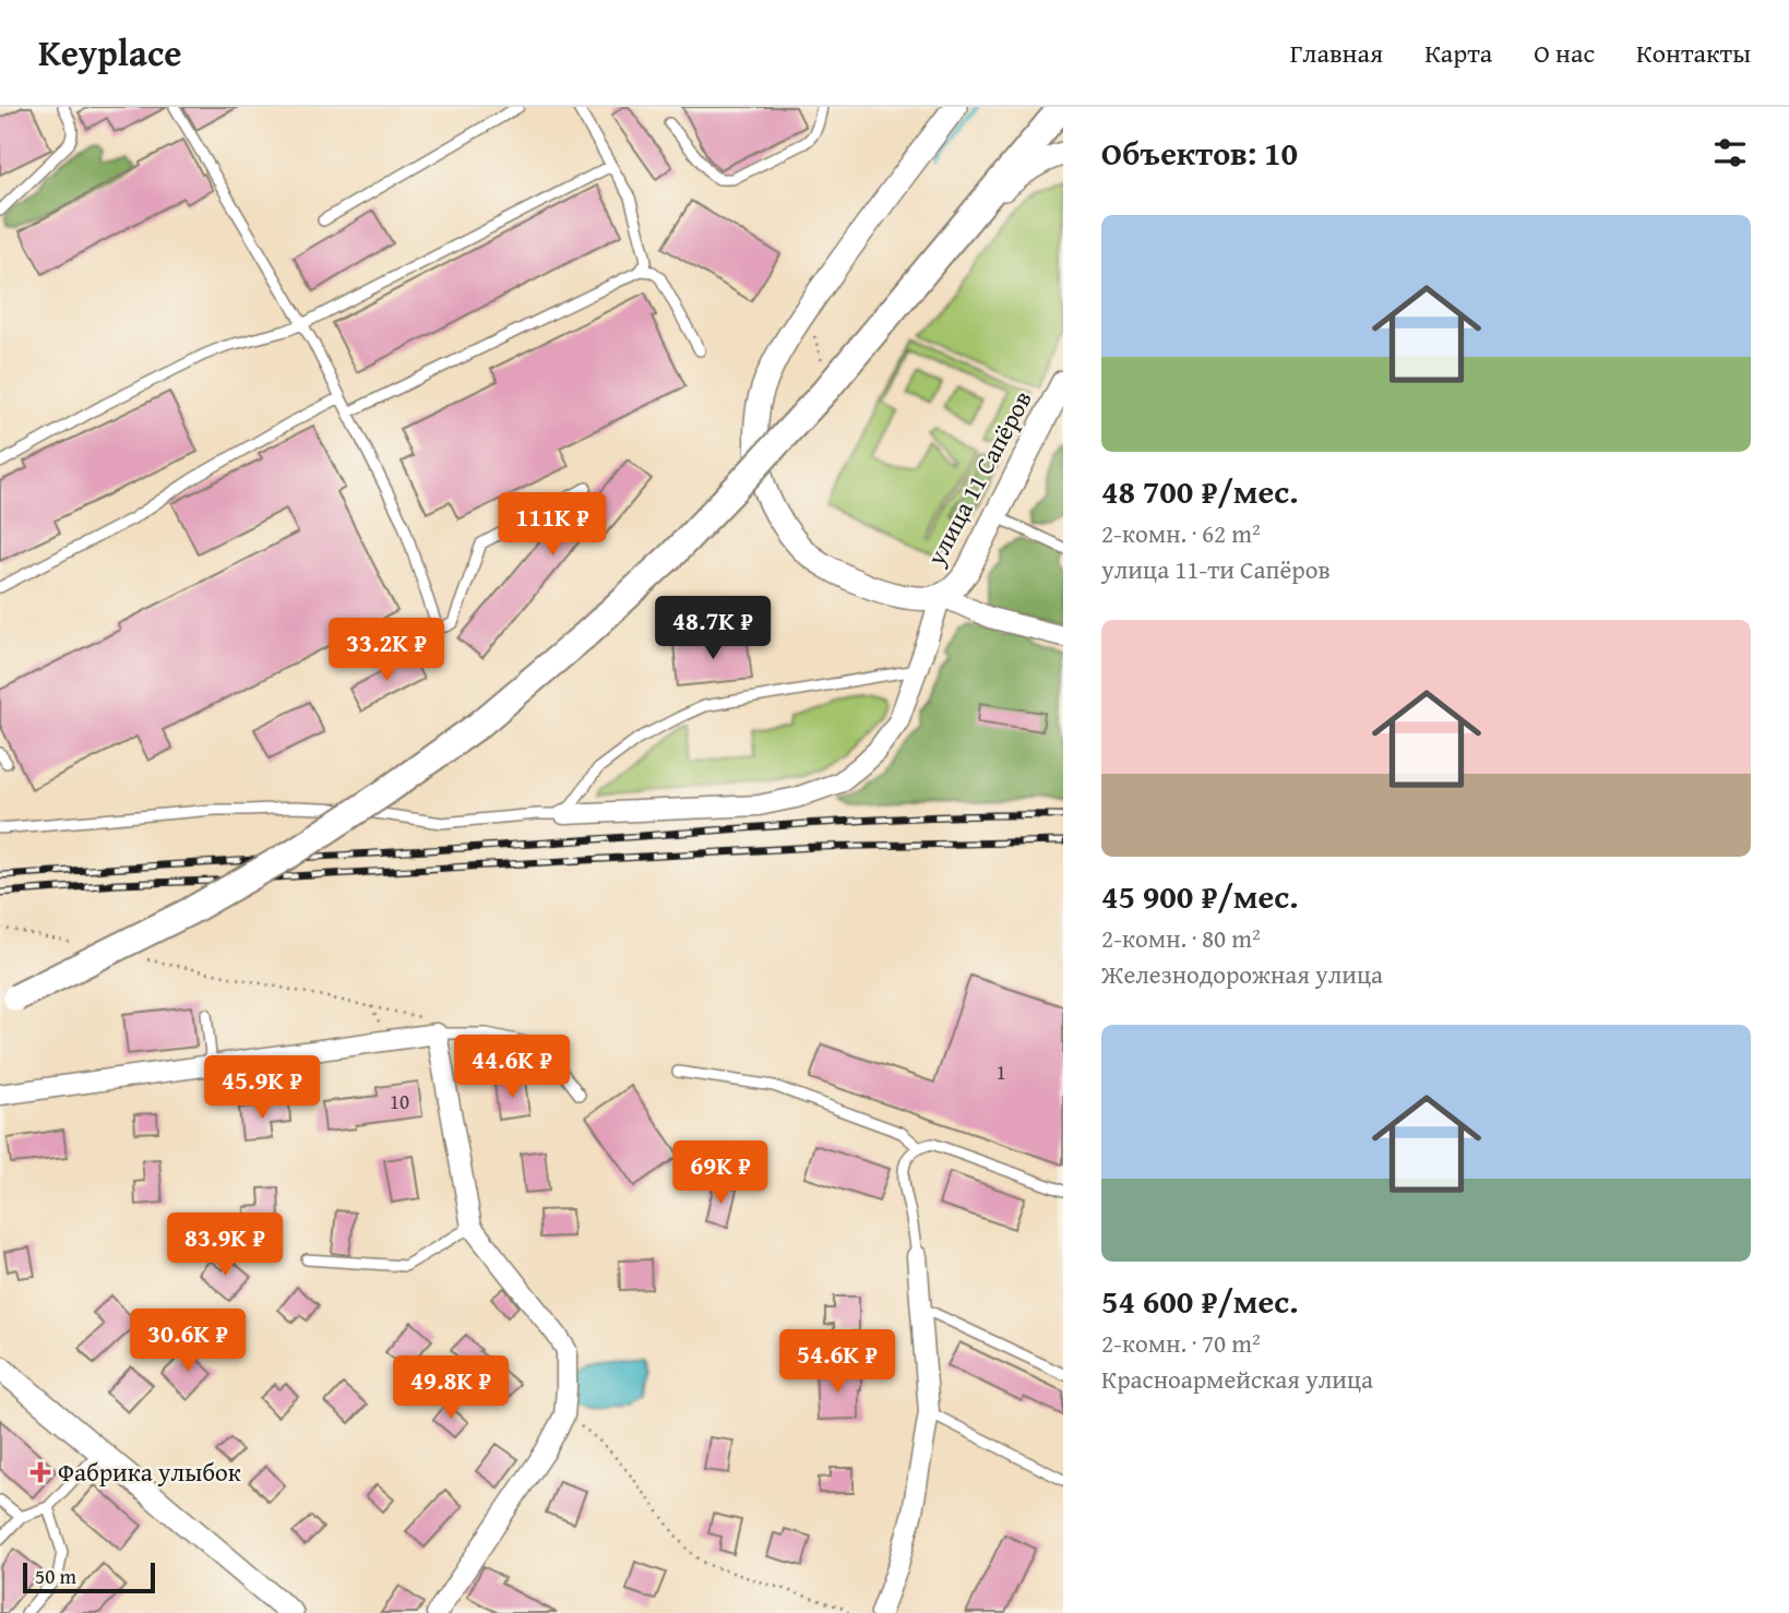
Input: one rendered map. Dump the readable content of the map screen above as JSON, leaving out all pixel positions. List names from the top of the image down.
{
  "streets": {
    "street": ["улица 11 Сапёров"]
  },
  "places": {
    "health": ["Фабрика улыбок"]
  },
  "house_numbers": ["1", "10"],
  "scale_bar": "50 m",
  "page": {
    "header": "Keyplace",
    "nav": [
      "Главная",
      "Карта",
      "О нас",
      "Контакты"
    ],
    "heading": "Объектов: 10",
    "list": [
      {
        "name": "48 700 ₽/мес.",
        "note": "2-комн. · 62 m² · улица 11-ти Сапёров"
      },
      {
        "name": "45 900 ₽/мес.",
        "note": "2-комн. · 80 m² · Железнодорожная улица"
      },
      {
        "name": "54 600 ₽/мес.",
        "note": "2-комн. · 70 m² · Красноармейская улица"
      }
    ],
    "price": [
      "111K ₽",
      "48.7K ₽",
      "33.2K ₽",
      "44.6K ₽",
      "45.9K ₽",
      "69K ₽",
      "83.9K ₽",
      "30.6K ₽",
      "54.6K ₽",
      "49.8K ₽"
    ],
    "scale": "50 m"
  }
}
